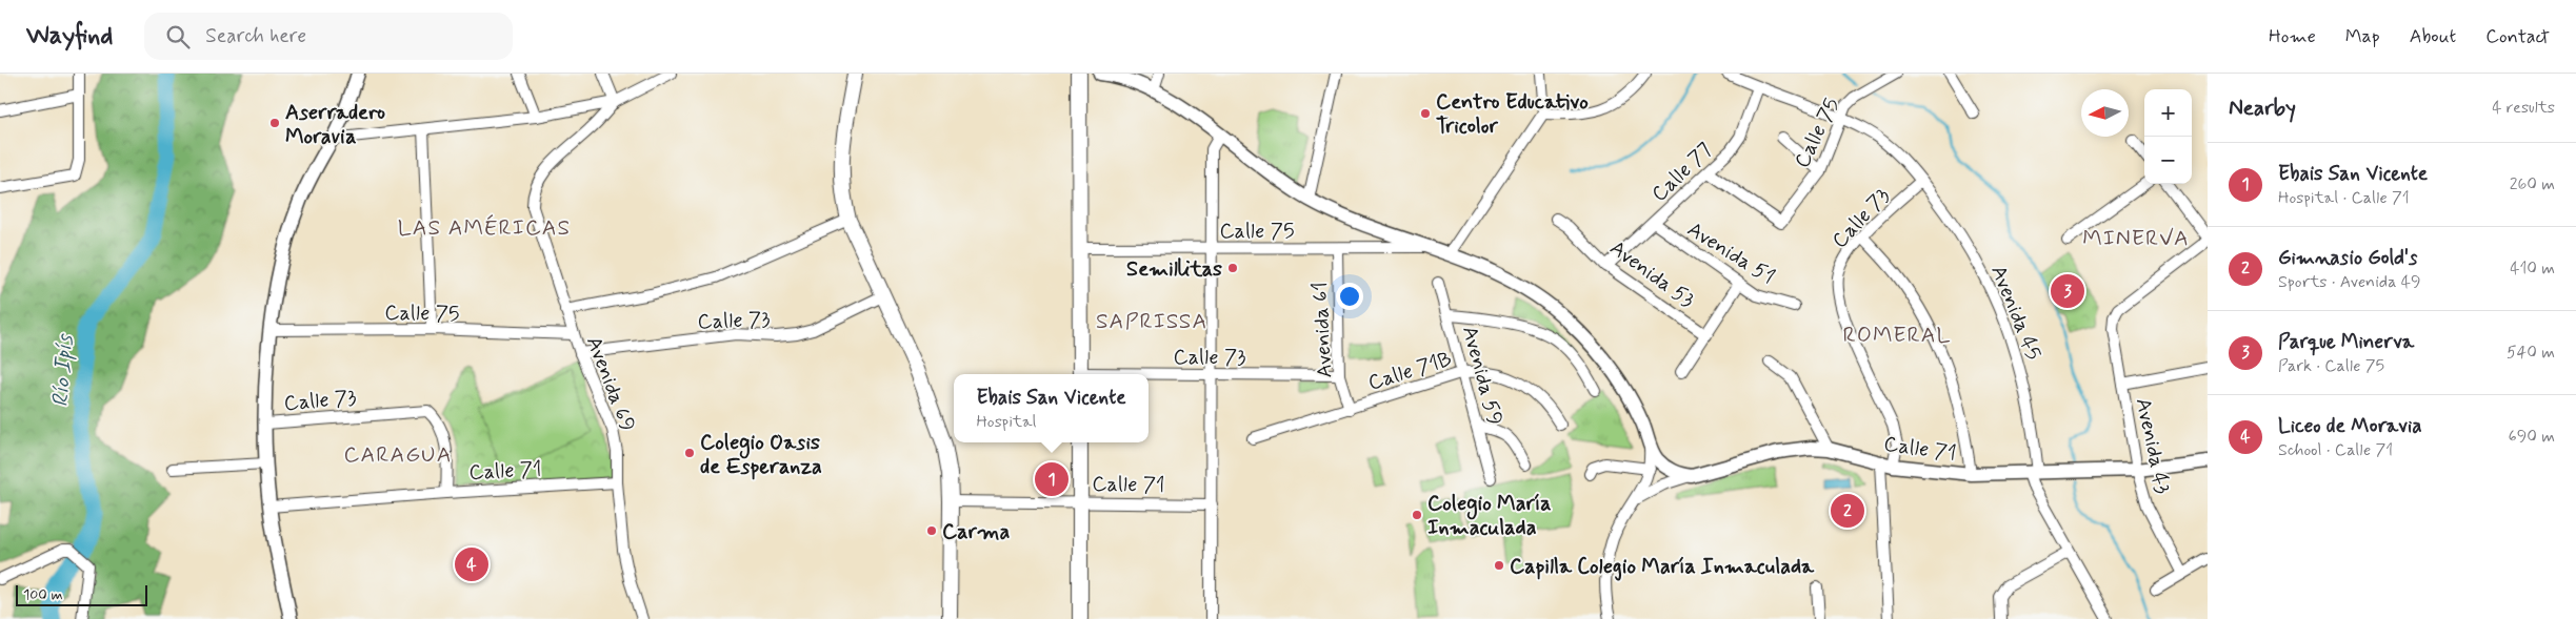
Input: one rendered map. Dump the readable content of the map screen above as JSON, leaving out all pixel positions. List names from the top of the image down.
{
  "streets": {
    "street": [
      "Calle 75",
      "Calle 77",
      "Calle 73",
      "Avenida 51",
      "Avenida 53",
      "Avenida 45",
      "Avenida 61",
      "Calle 71B",
      "Avenida 59",
      "Avenida 69",
      "Avenida 43",
      "Calle 71"
    ]
  },
  "crossings": [
    ["Calle 75", "Calle 77"],
    ["Calle 75", "Avenida 45"],
    ["Calle 75", "Avenida 61"],
    ["Calle 75", "Avenida 69"],
    ["Calle 77", "Avenida 51"],
    ["Calle 77", "Avenida 53"],
    ["Calle 77", "Avenida 45"],
    ["Calle 73", "Avenida 45"],
    ["Calle 73", "Avenida 61"],
    ["Calle 73", "Avenida 69"],
    ["Calle 73", "Calle 71"],
    ["Avenida 45", "Calle 71"],
    ["Avenida 61", "Calle 71B"],
    ["Calle 71B", "Avenida 59"],
    ["Avenida 69", "Calle 71"],
    ["Avenida 43", "Calle 71"]
  ],
  "districts": [
    "LAS AMÉRICAS",
    "MINERVA",
    "SAPRISSA",
    "ROMERAL",
    "CARAGUA"
  ],
  "water": ["Río Ipís"],
  "places": [
    "Centro Educativo Tricolor",
    "Aserradero Moravia",
    "Semillitas",
    "Colegio Oasis de Esperanza",
    "Colegio María Inmaculada",
    "Carma",
    "Capilla Colegio María Inmaculada"
  ],
  "scale_bar": "100 m",
  "north": "left",
  "page": {
    "header": "Wayfind",
    "search": "Search here",
    "nav": [
      "Home",
      "Map",
      "About",
      "Contact"
    ],
    "heading": ["Nearby", "4 results"],
    "map_buttons": ["+", "−"],
    "list": [
      {
        "mark": "1",
        "name": "Ebais San Vicente",
        "note": "Hospital · Calle 71",
        "value": "260 m"
      },
      {
        "mark": "2",
        "name": "Gimnasio Gold's",
        "note": "Sports · Avenida 49",
        "value": "410 m"
      },
      {
        "mark": "3",
        "name": "Parque Minerva",
        "note": "Park · Calle 75",
        "value": "540 m"
      },
      {
        "mark": "4",
        "name": "Liceo de Moravia",
        "note": "School · Calle 71",
        "value": "690 m"
      }
    ],
    "pins": [
      "3",
      "1",
      "2",
      "4"
    ],
    "popup": ["Ebais San Vicente", "Hospital"],
    "scale": "100 m"
  }
}
